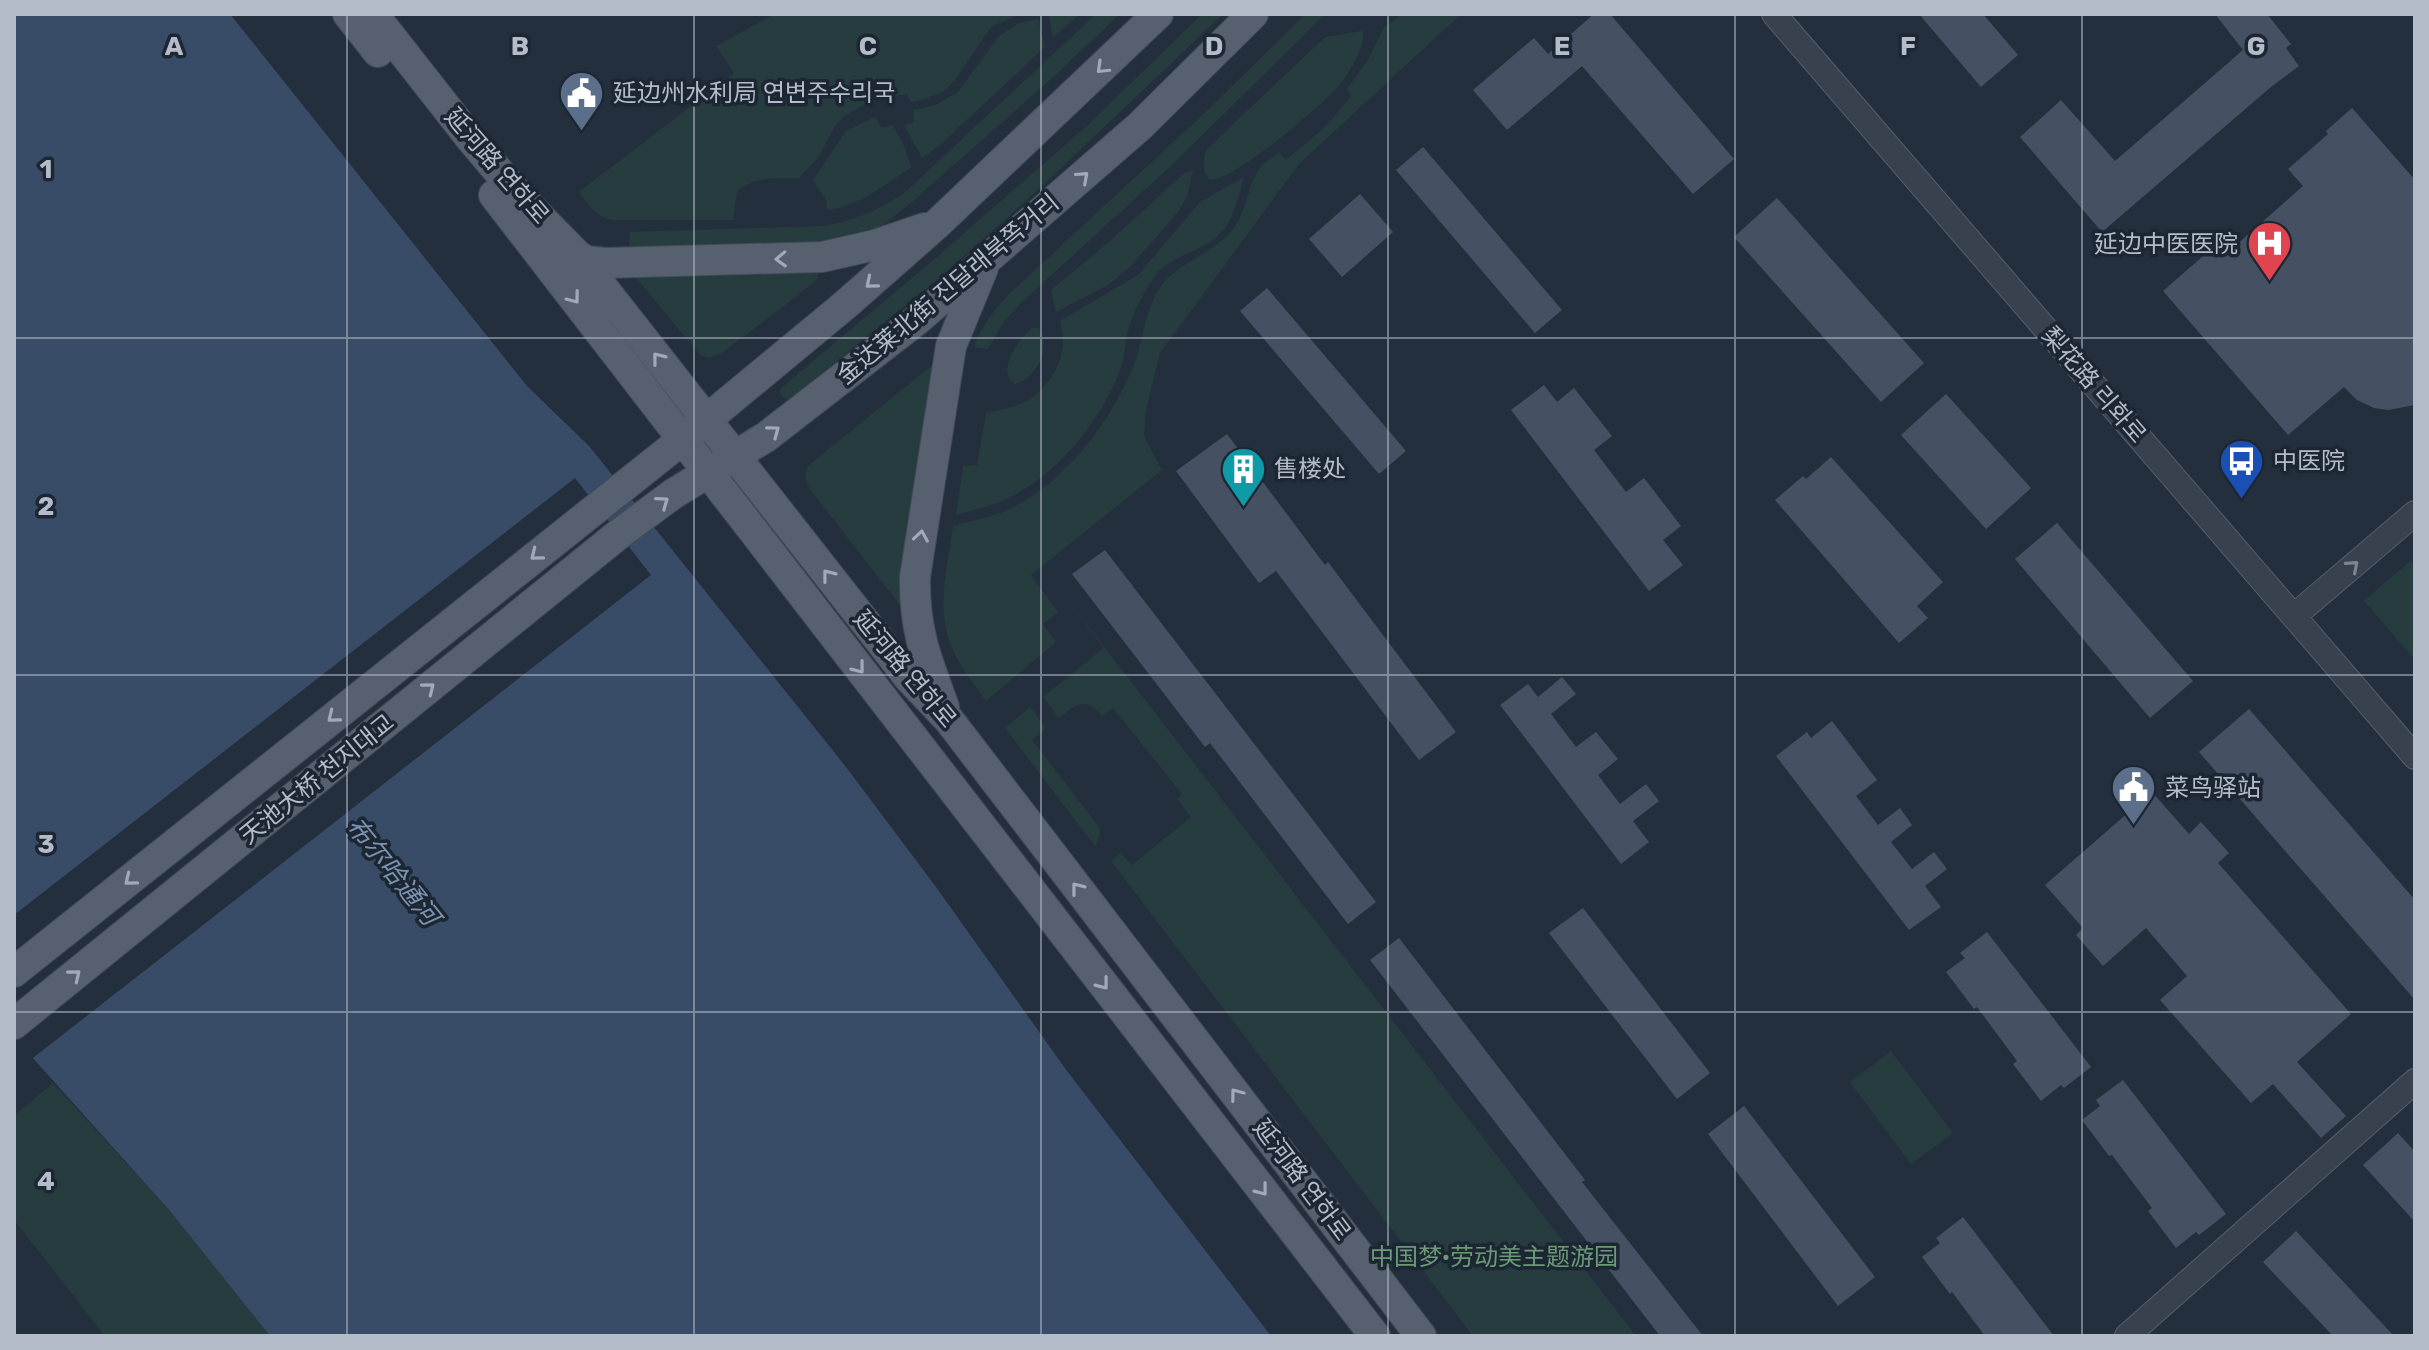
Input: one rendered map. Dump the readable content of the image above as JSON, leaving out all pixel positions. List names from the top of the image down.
{
  "streets": {
    "main road": ["延河路 연하로", "金达莱北街 진달래북쪽거리", "天池大桥 천지대교"],
    "street": ["梨花路 리화로"]
  },
  "crossings": [
    ["延河路 연하로", "金达莱北街 진달래북쪽거리"],
    ["延河路 연하로", "天池大桥 천지대교"],
    ["金达莱北街 진달래북쪽거리", "天池大桥 천지대교"]
  ],
  "water": ["布尔哈通河"],
  "parks": ["中国梦·劳动美主题游园"],
  "places": {
    "public building": ["延边州水利局 연변주수리국", "菜鸟驿站"],
    "hospital": ["延边中医医院"],
    "bus stop": ["中医院"],
    "building": ["售楼处"]
  },
  "grid": {
    "columns": [
      "A",
      "B",
      "C",
      "D",
      "E",
      "F",
      "G"
    ],
    "rows": [
      "1",
      "2",
      "3",
      "4"
    ]
  }
}
